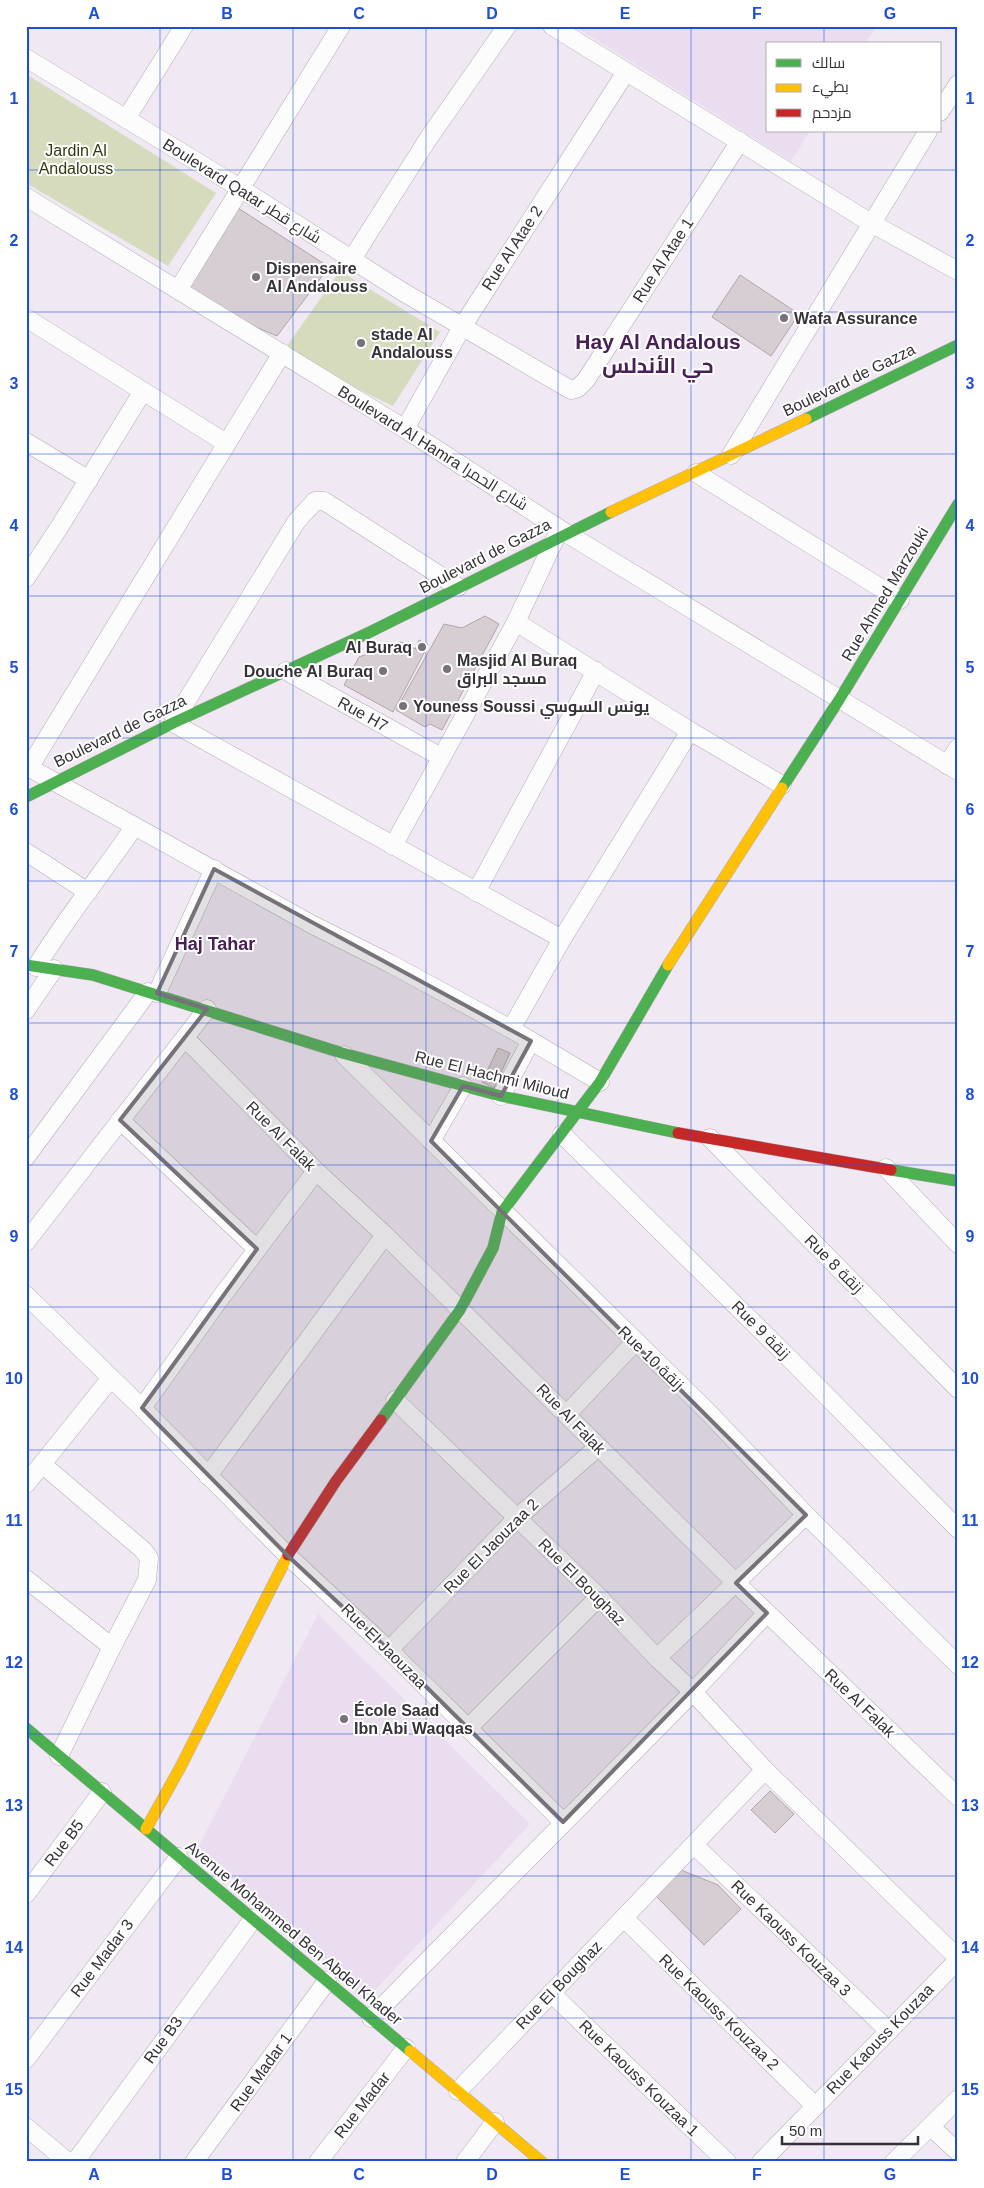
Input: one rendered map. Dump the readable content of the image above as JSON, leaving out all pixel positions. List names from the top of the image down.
{
  "streets": {
    "street": [
      "Boulevard Qatar شارع قطر",
      "Rue Al Atae 2",
      "Rue Al Atae 1",
      "Boulevard de Gazza",
      "Boulevard Al Hamra شارع الحمرا",
      "Rue Ahmed Marzouki",
      "Rue H7",
      "Rue El Hachmi Miloud",
      "Rue Al Falak",
      "Rue 8 زنقة",
      "Rue 9 زنقة",
      "Rue 10 زنقة",
      "Rue El Jaouzaa 2",
      "Rue El Boughaz",
      "Rue El Jaouzaa",
      "Rue B5",
      "Avenue Mohammed Ben Abdel Khader",
      "Rue Kaouss Kouzaa 3",
      "Rue Madar 3",
      "Rue Kaouss Kouzaa 2",
      "Rue Kaouss Kouzaa",
      "Rue B3",
      "Rue Madar 1",
      "Rue Kaouss Kouzaa 1",
      "Rue Madar"
    ]
  },
  "crossings": [
    ["Boulevard Qatar شارع قطر", "Rue Al Atae 2"],
    ["Boulevard Qatar شارع قطر", "Rue Al Atae 1"],
    ["Rue Al Atae 2", "Boulevard Al Hamra شارع الحمرا"],
    ["Boulevard de Gazza", "Boulevard Al Hamra شارع الحمرا"],
    ["Boulevard de Gazza", "Rue H7"],
    ["Boulevard Al Hamra شارع الحمرا", "Rue Ahmed Marzouki"],
    ["Rue Ahmed Marzouki", "Rue El Hachmi Miloud"],
    ["Rue Ahmed Marzouki", "Rue 9 زنقة"],
    ["Rue Ahmed Marzouki", "Rue 10 زنقة"],
    ["Rue El Hachmi Miloud", "Rue 8 زنقة"],
    ["Rue El Hachmi Miloud", "Rue 10 زنقة"],
    ["Rue Al Falak", "Rue El Jaouzaa 2"],
    ["Rue El Jaouzaa 2", "Rue El Boughaz"],
    ["Rue El Jaouzaa 2", "Rue El Jaouzaa"],
    ["Rue El Boughaz", "Avenue Mohammed Ben Abdel Khader"],
    ["Rue El Boughaz", "Rue Kaouss Kouzaa 3"],
    ["Rue El Boughaz", "Rue Kaouss Kouzaa 2"],
    ["Rue El Boughaz", "Rue Kaouss Kouzaa"],
    ["Rue El Boughaz", "Rue Kaouss Kouzaa 1"],
    ["Rue B5", "Avenue Mohammed Ben Abdel Khader"],
    ["Avenue Mohammed Ben Abdel Khader", "Rue Madar 3"],
    ["Avenue Mohammed Ben Abdel Khader", "Rue B3"],
    ["Avenue Mohammed Ben Abdel Khader", "Rue Madar 1"],
    ["Avenue Mohammed Ben Abdel Khader", "Rue Madar"],
    ["Rue Kaouss Kouzaa 3", "Rue Kaouss Kouzaa"],
    ["Rue Kaouss Kouzaa 2", "Rue Kaouss Kouzaa"]
  ],
  "districts": ["Hay Al Andalous حي الأندلس", "Haj Tahar"],
  "parks": ["Jardin Al Andalouss"],
  "places": [
    "Dispensaire Al Andalouss",
    "Wafa Assurance",
    "stade Al Andalouss",
    "Al Buraq",
    "Masjid Al Buraq مسجد البراق",
    "Douche Al Buraq",
    "Youness Soussi يونس السوسي",
    "École Saad Ibn Abi Waqqas"
  ],
  "legend": ["سالك", "بطيء", "مزدحم"],
  "scale_bar": "50 m",
  "grid": {
    "columns": [
      "A",
      "B",
      "C",
      "D",
      "E",
      "F",
      "G"
    ],
    "rows": [
      "1",
      "2",
      "3",
      "4",
      "5",
      "6",
      "7",
      "8",
      "9",
      "10",
      "11",
      "12",
      "13",
      "14",
      "15"
    ]
  }
}
